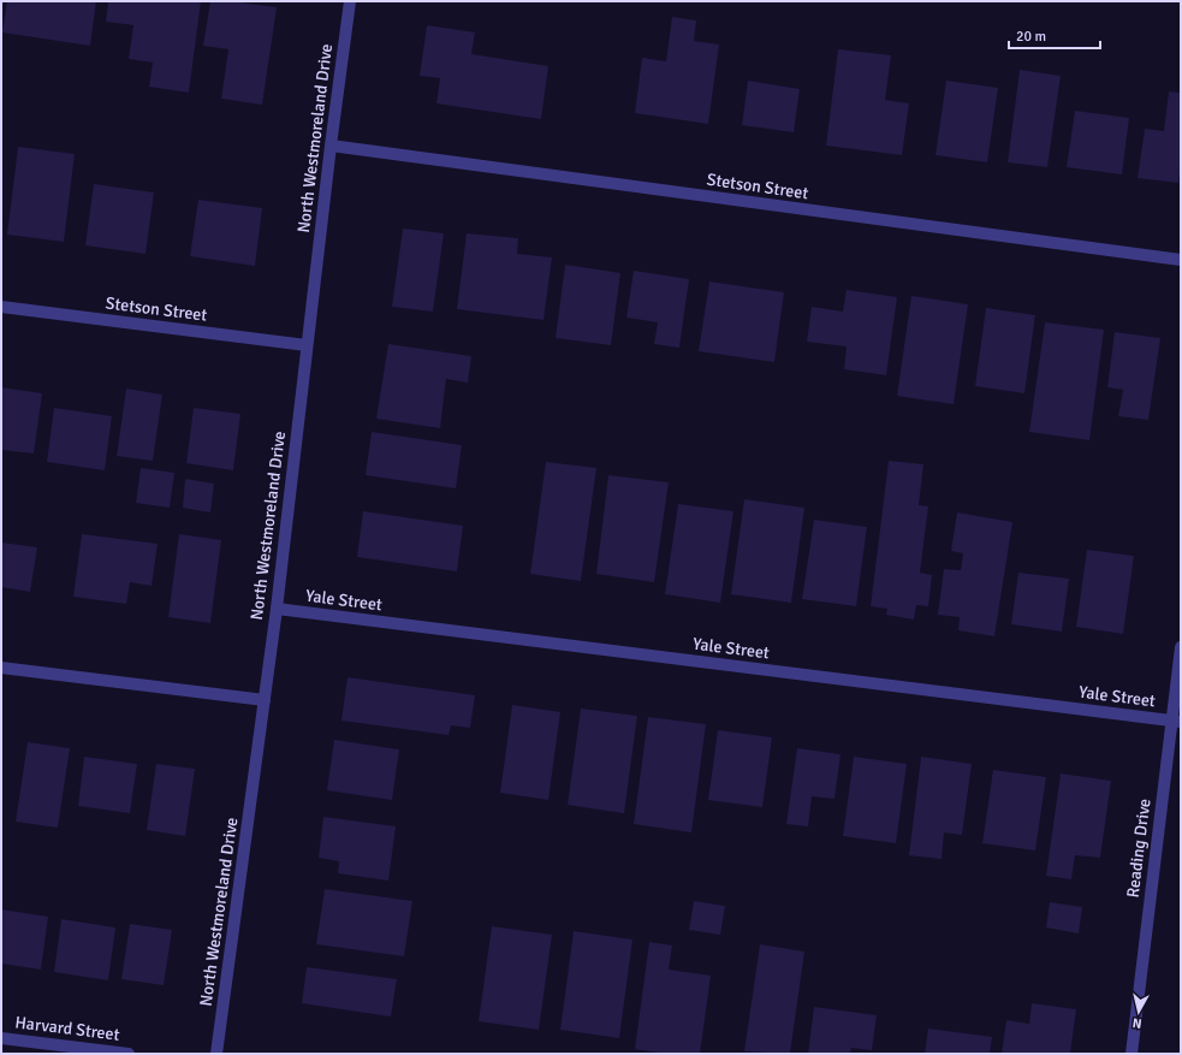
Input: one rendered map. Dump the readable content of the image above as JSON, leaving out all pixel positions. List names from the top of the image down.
{
  "streets": {
    "street": [
      "North Westmoreland Drive",
      "Stetson Street",
      "Yale Street",
      "Reading Drive",
      "Harvard Street"
    ]
  },
  "crossings": [
    ["North Westmoreland Drive", "Stetson Street"],
    ["North Westmoreland Drive", "Yale Street"],
    ["Yale Street", "Reading Drive"]
  ],
  "scale_bar": "20 m",
  "north": "bottom"
}
